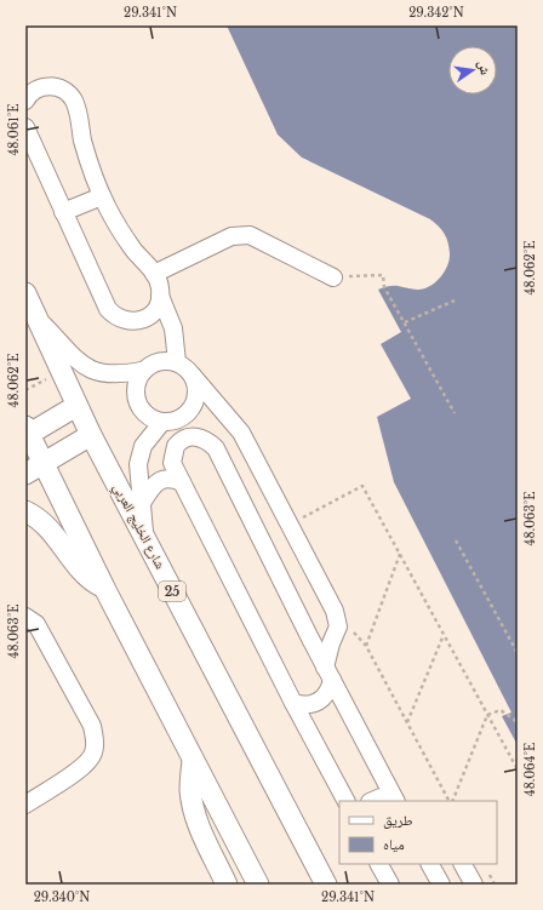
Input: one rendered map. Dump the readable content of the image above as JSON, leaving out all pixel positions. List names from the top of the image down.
{
  "streets": {
    "main road": ["شارع الخليج العربي", "25"]
  },
  "legend": ["طريق", "مياه"],
  "north": "right",
  "coordinates": [
    "29.341°N",
    "29.342°N",
    "48.061°E",
    "48.062°E",
    "48.063°E",
    "48.064°E",
    "29.340°N"
  ]
}
